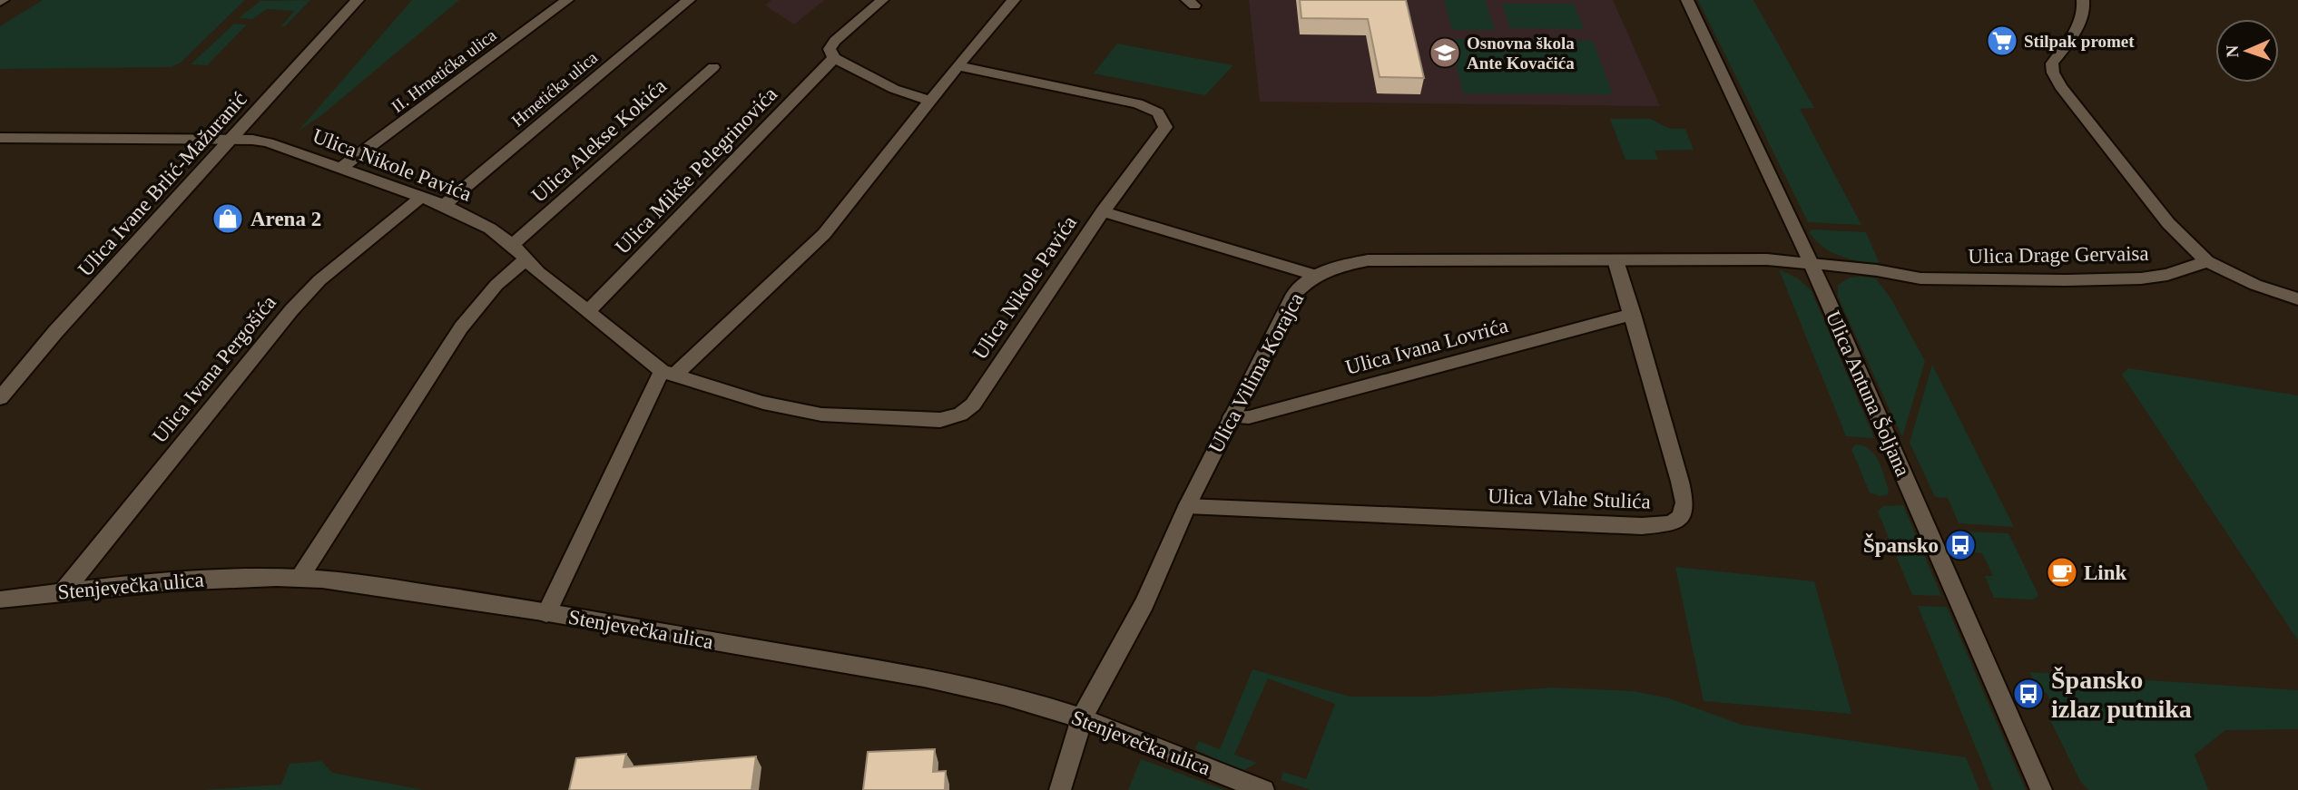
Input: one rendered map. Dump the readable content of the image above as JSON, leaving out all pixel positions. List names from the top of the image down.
{
  "streets": {
    "street": [
      "II. Hrnetićka ulica",
      "Hrnetićka ulica",
      "Ulica Alekse Kokića",
      "Ulica Nikole Pavića",
      "Ulica Mikše Pelegrinovića",
      "Ulica Ivane Brlić-Mažuranić",
      "Ulica Drage Gervaisa",
      "Ulica Ivana Lovrića",
      "Ulica Ivana Pergošića",
      "Ulica Vilima Korajca",
      "Ulica Antuna Šoljana",
      "Ulica Vlahe Stulića",
      "Stenjevečka ulica"
    ]
  },
  "crossings": [
    ["II. Hrnetićka ulica", "Ulica Nikole Pavića"],
    ["Hrnetićka ulica", "Ulica Nikole Pavića"],
    ["Ulica Alekse Kokića", "Ulica Nikole Pavića"],
    ["Ulica Nikole Pavića", "Ulica Mikše Pelegrinovića"],
    ["Ulica Nikole Pavića", "Ulica Ivane Brlić-Mažuranić"],
    ["Ulica Nikole Pavića", "Ulica Ivana Pergošića"],
    ["Ulica Drage Gervaisa", "Ulica Vilima Korajca"],
    ["Ulica Drage Gervaisa", "Ulica Antuna Šoljana"],
    ["Ulica Ivana Lovrića", "Ulica Vilima Korajca"],
    ["Ulica Ivana Lovrića", "Ulica Vlahe Stulića"],
    ["Ulica Ivana Pergošića", "Stenjevečka ulica"],
    ["Ulica Vilima Korajca", "Ulica Antuna Šoljana"],
    ["Ulica Vilima Korajca", "Ulica Vlahe Stulića"],
    ["Ulica Vilima Korajca", "Stenjevečka ulica"]
  ],
  "places": {
    "supermarket": ["Stilpak promet"],
    "school or university": ["Osnovna škola Ante Kovačića"],
    "shop": ["Arena 2"],
    "bus stop": ["Špansko", "Špansko izlaz putnika"],
    "cafe": ["Link"]
  },
  "north": "left"
}
